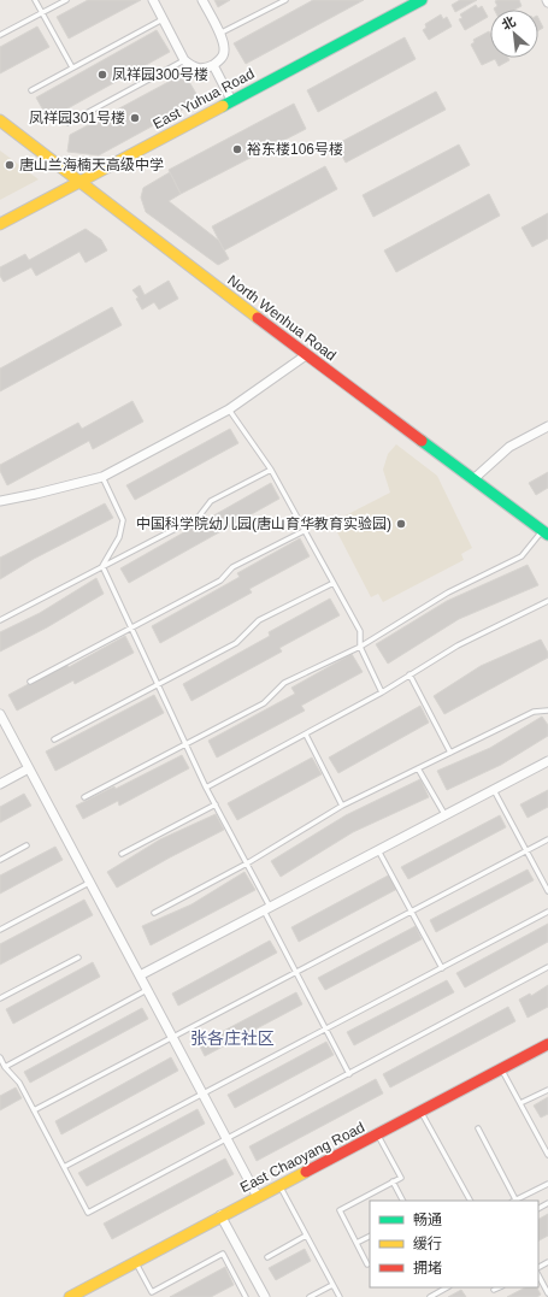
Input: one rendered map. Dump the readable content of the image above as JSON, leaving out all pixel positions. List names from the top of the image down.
{
  "streets": {
    "street": ["East Yuhua Road", "North Wenhua Road", "East Chaoyang Road"]
  },
  "crossings": [
    ["East Yuhua Road", "North Wenhua Road"]
  ],
  "districts": ["张各庄社区"],
  "places": [
    "凤祥园300号楼",
    "凤祥园301号楼",
    "裕东楼106号楼",
    "唐山兰海楠天高级中学",
    "中国科学院幼儿园(唐山育华教育实验园)"
  ],
  "legend": ["畅通", "缓行", "拥堵"],
  "north": "top left"
}
